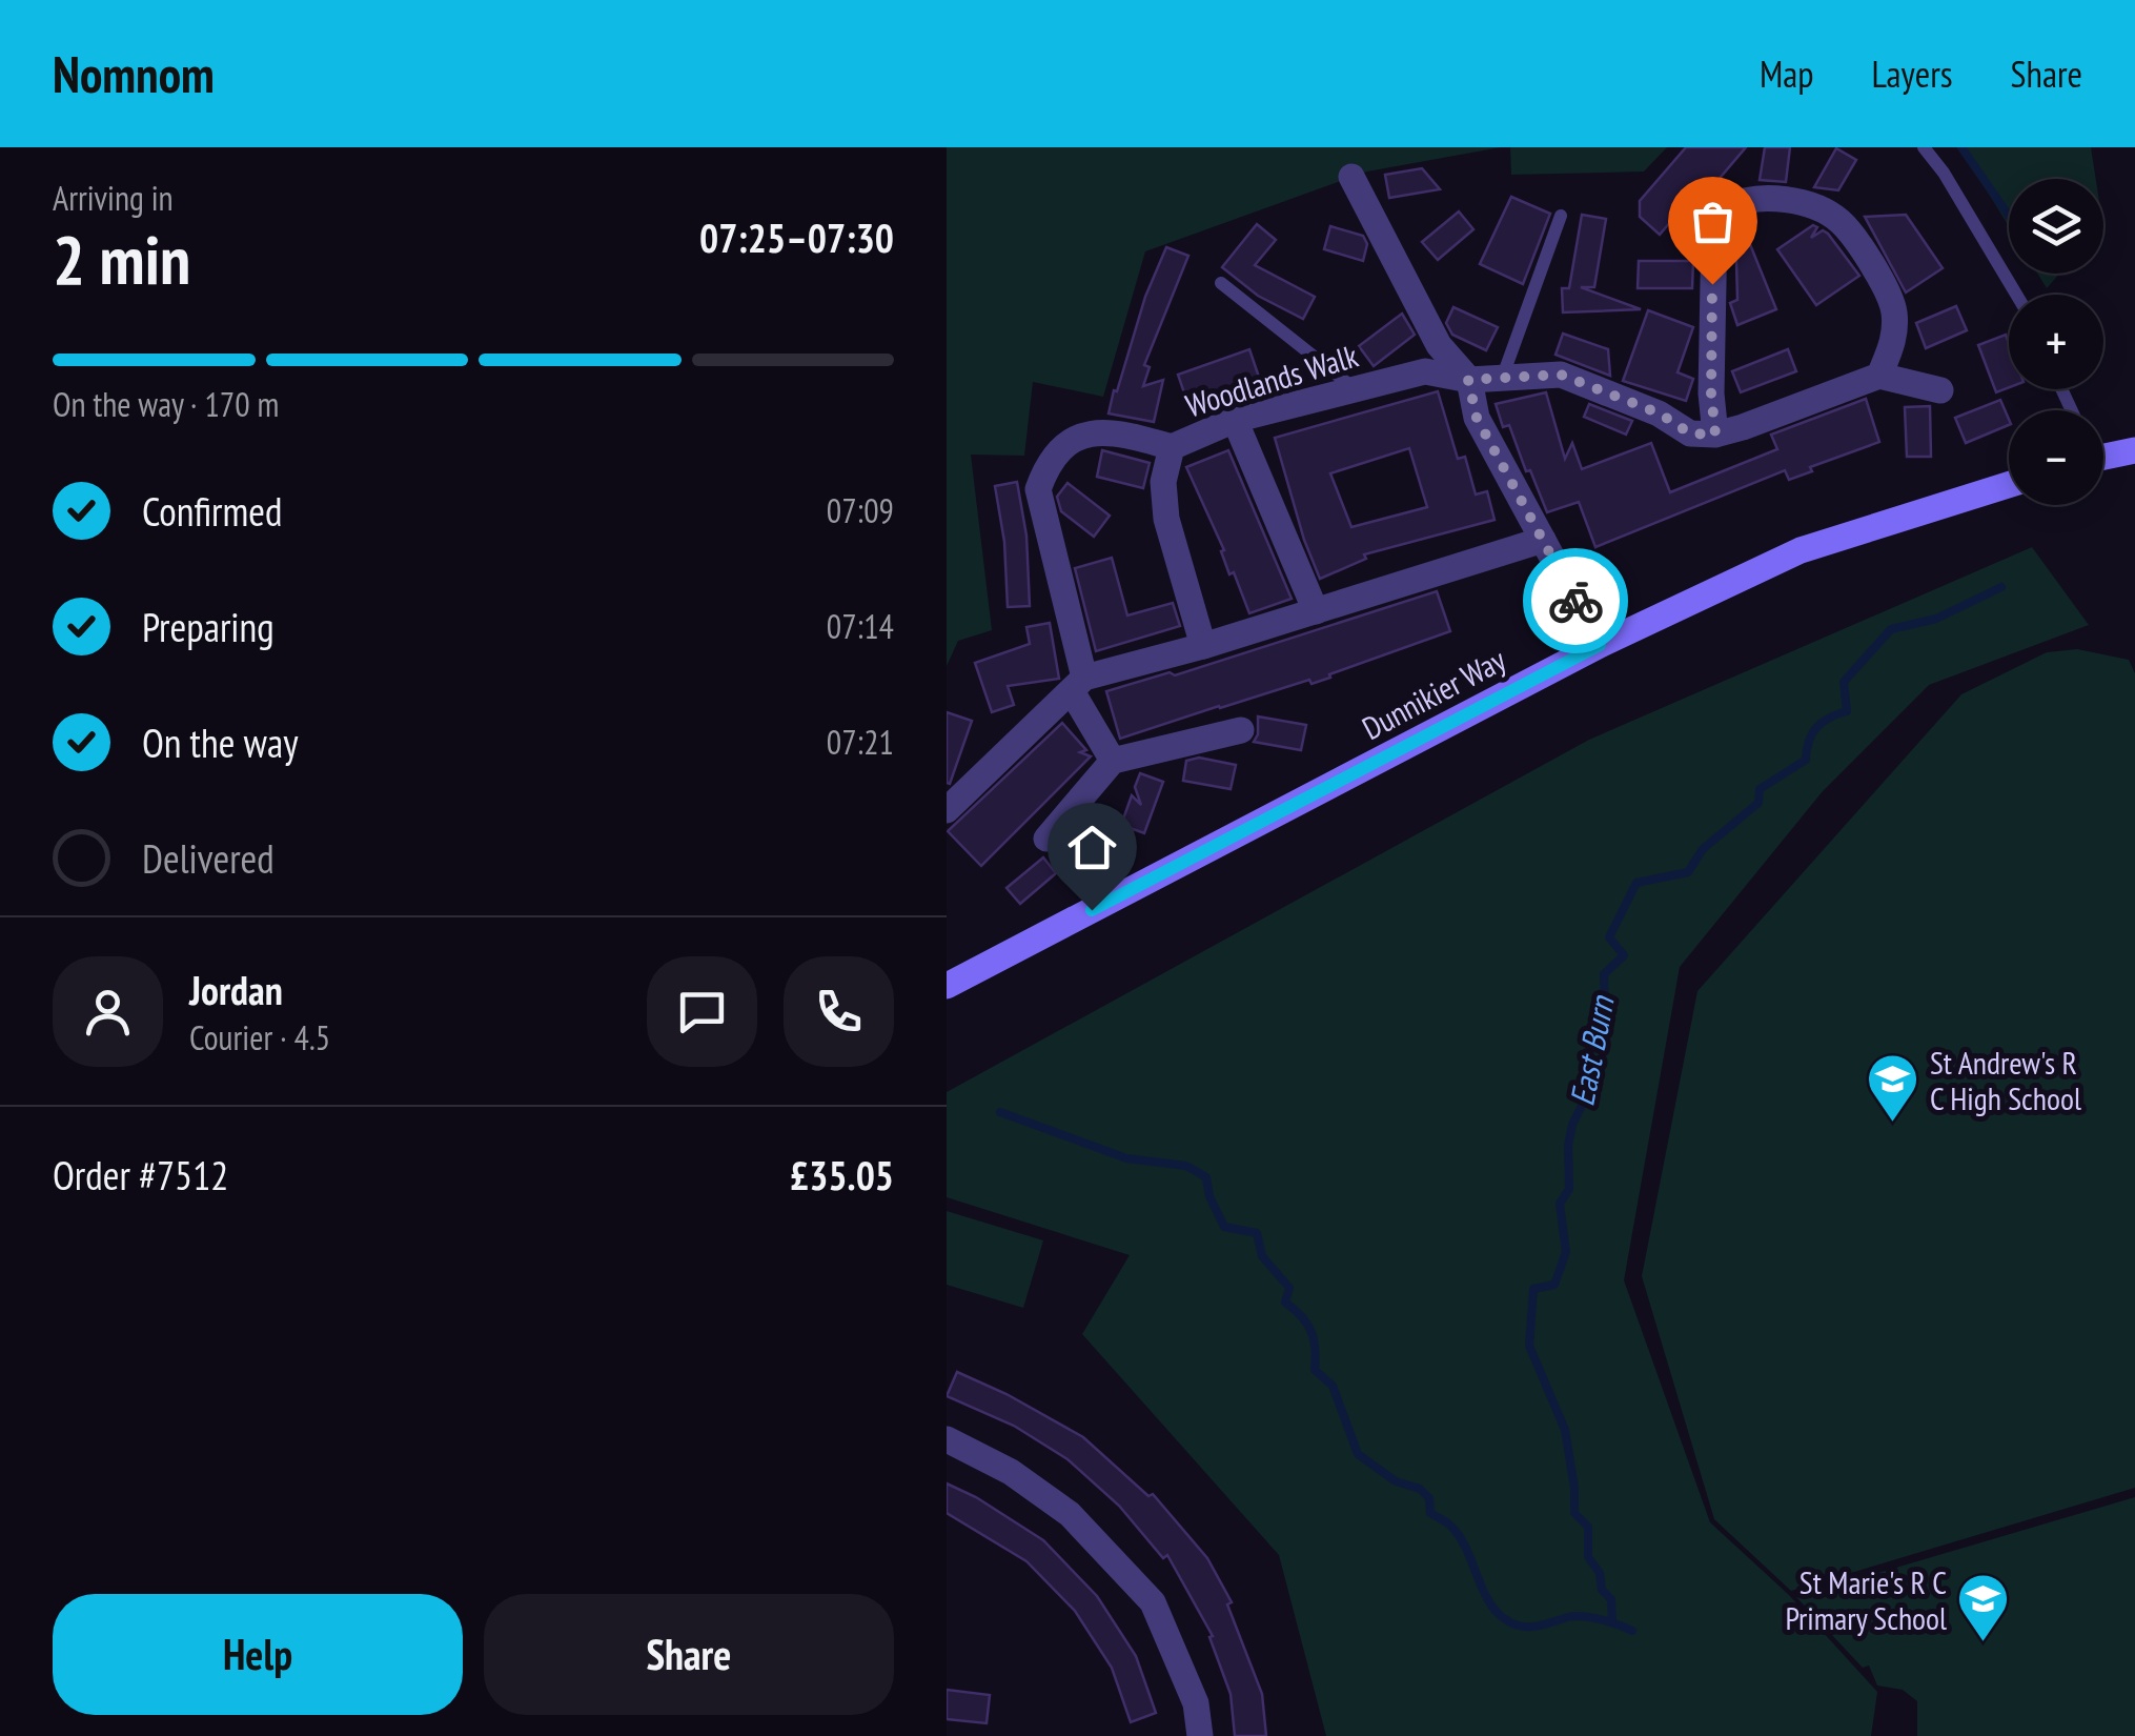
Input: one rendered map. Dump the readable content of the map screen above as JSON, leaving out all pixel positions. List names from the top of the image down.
{
  "streets": {
    "main road": ["Dunnikier Way"],
    "street": ["Woodlands Walk"]
  },
  "water": ["East Burn"],
  "places": {
    "school or university": ["St Andrew's R C High School", "St Marie's R C Primary School"]
  },
  "page": {
    "header": "Nomnom",
    "nav": ["Map", "Layers", "Share"],
    "heading": ["2 min", "Arriving in", "07:25–07:30"],
    "panel": [
      "Jordan",
      "Courier · 4.5",
      "Order #7512",
      "£35.05"
    ],
    "map_buttons": ["+", "−"],
    "bar": "On the way · 170 m",
    "list": [
      ["Confirmed", "07:09"],
      ["Preparing", "07:14"],
      ["On the way", "07:21"],
      "Delivered"
    ],
    "buttons": ["Help", "Share"]
  }
}
